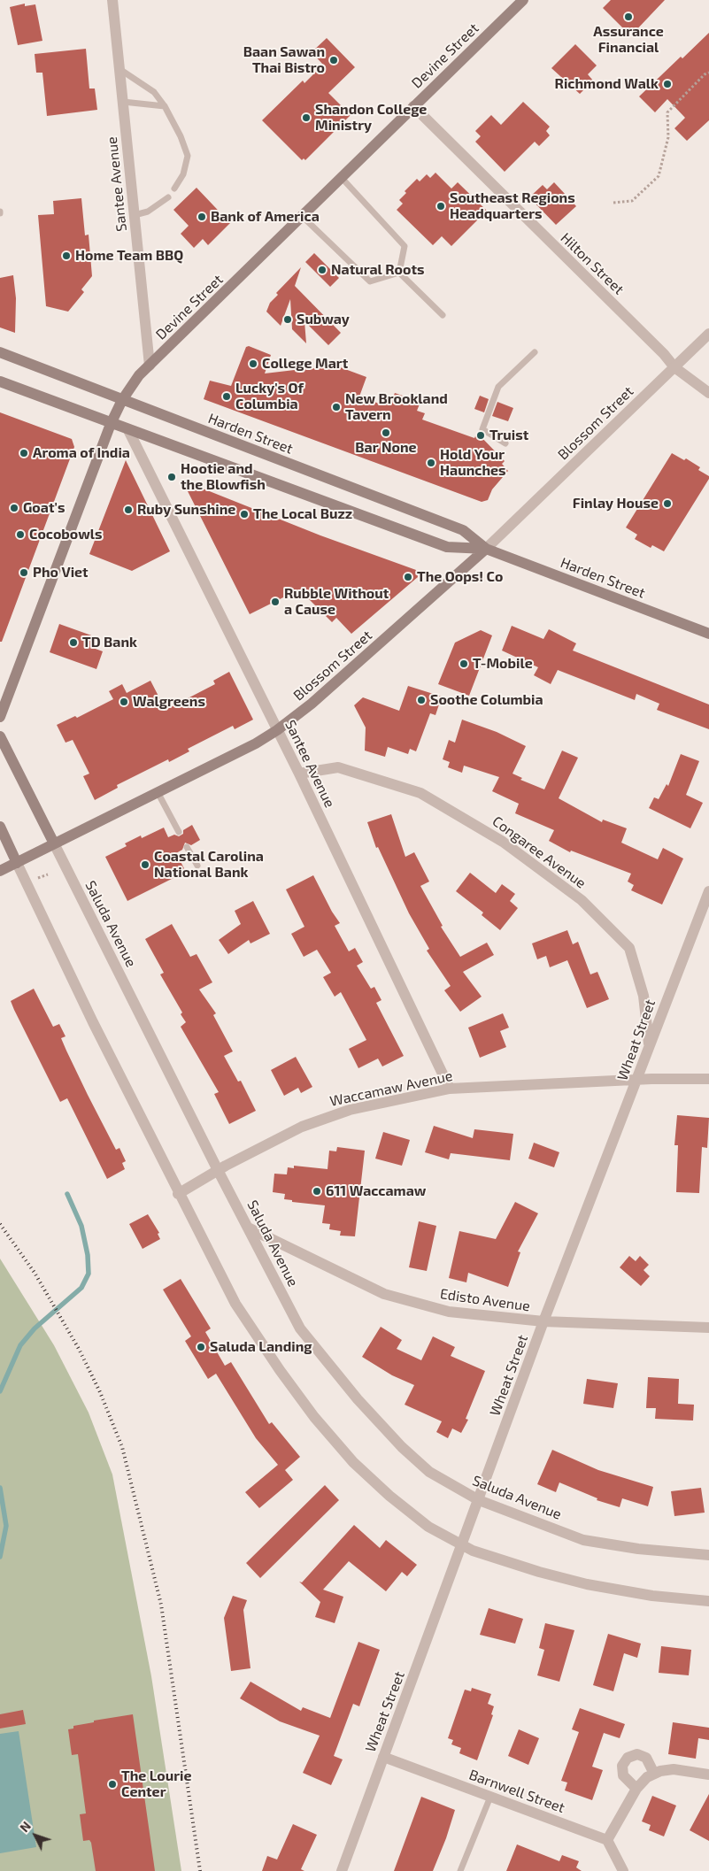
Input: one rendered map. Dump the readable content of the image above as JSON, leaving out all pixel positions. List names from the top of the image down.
{
  "streets": {
    "main road": [
      "Devine Street",
      "Blossom Street",
      "Harden Street",
      "Saluda Avenue"
    ],
    "street": [
      "Santee Avenue",
      "Hilton Street",
      "Congaree Avenue",
      "Wheat Street",
      "Waccamaw Avenue",
      "Edisto Avenue",
      "Barnwell Street"
    ]
  },
  "crossings": [
    ["Devine Street", "Santee Avenue"],
    ["Devine Street", "Hilton Street"],
    ["Devine Street", "Harden Street"],
    ["Santee Avenue", "Blossom Street"],
    ["Santee Avenue", "Harden Street"],
    ["Santee Avenue", "Congaree Avenue"],
    ["Santee Avenue", "Waccamaw Avenue"],
    ["Hilton Street", "Blossom Street"],
    ["Blossom Street", "Harden Street"],
    ["Blossom Street", "Saluda Avenue"],
    ["Congaree Avenue", "Wheat Street"],
    ["Saluda Avenue", "Wheat Street"],
    ["Saluda Avenue", "Waccamaw Avenue"],
    ["Saluda Avenue", "Edisto Avenue"],
    ["Wheat Street", "Waccamaw Avenue"],
    ["Wheat Street", "Edisto Avenue"],
    ["Wheat Street", "Barnwell Street"]
  ],
  "places": [
    "Assurance Financial",
    "Baan Sawan Thai Bistro",
    "Richmond Walk",
    "Shandon College Ministry",
    "Southeast Regions Headquarters",
    "Bank of America",
    "Home Team BBQ",
    "Natural Roots",
    "Subway",
    "College Mart",
    "Lucky's Of Columbia",
    "New Brookland Tavern",
    "Bar None",
    "Truist",
    "Aroma of India",
    "Hold Your Haunches",
    "Hootie and the Blowfish",
    "Finlay House",
    "Goat's",
    "Ruby Sunshine",
    "The Local Buzz",
    "Cocobowls",
    "Pho Viet",
    "The Oops! Co",
    "Rubble Without a Cause",
    "TD Bank",
    "T-Mobile",
    "Soothe Columbia",
    "Walgreens",
    "Coastal Carolina National Bank",
    "611 Waccamaw",
    "Saluda Landing",
    "The Lourie Center"
  ],
  "north": "top left"
}
